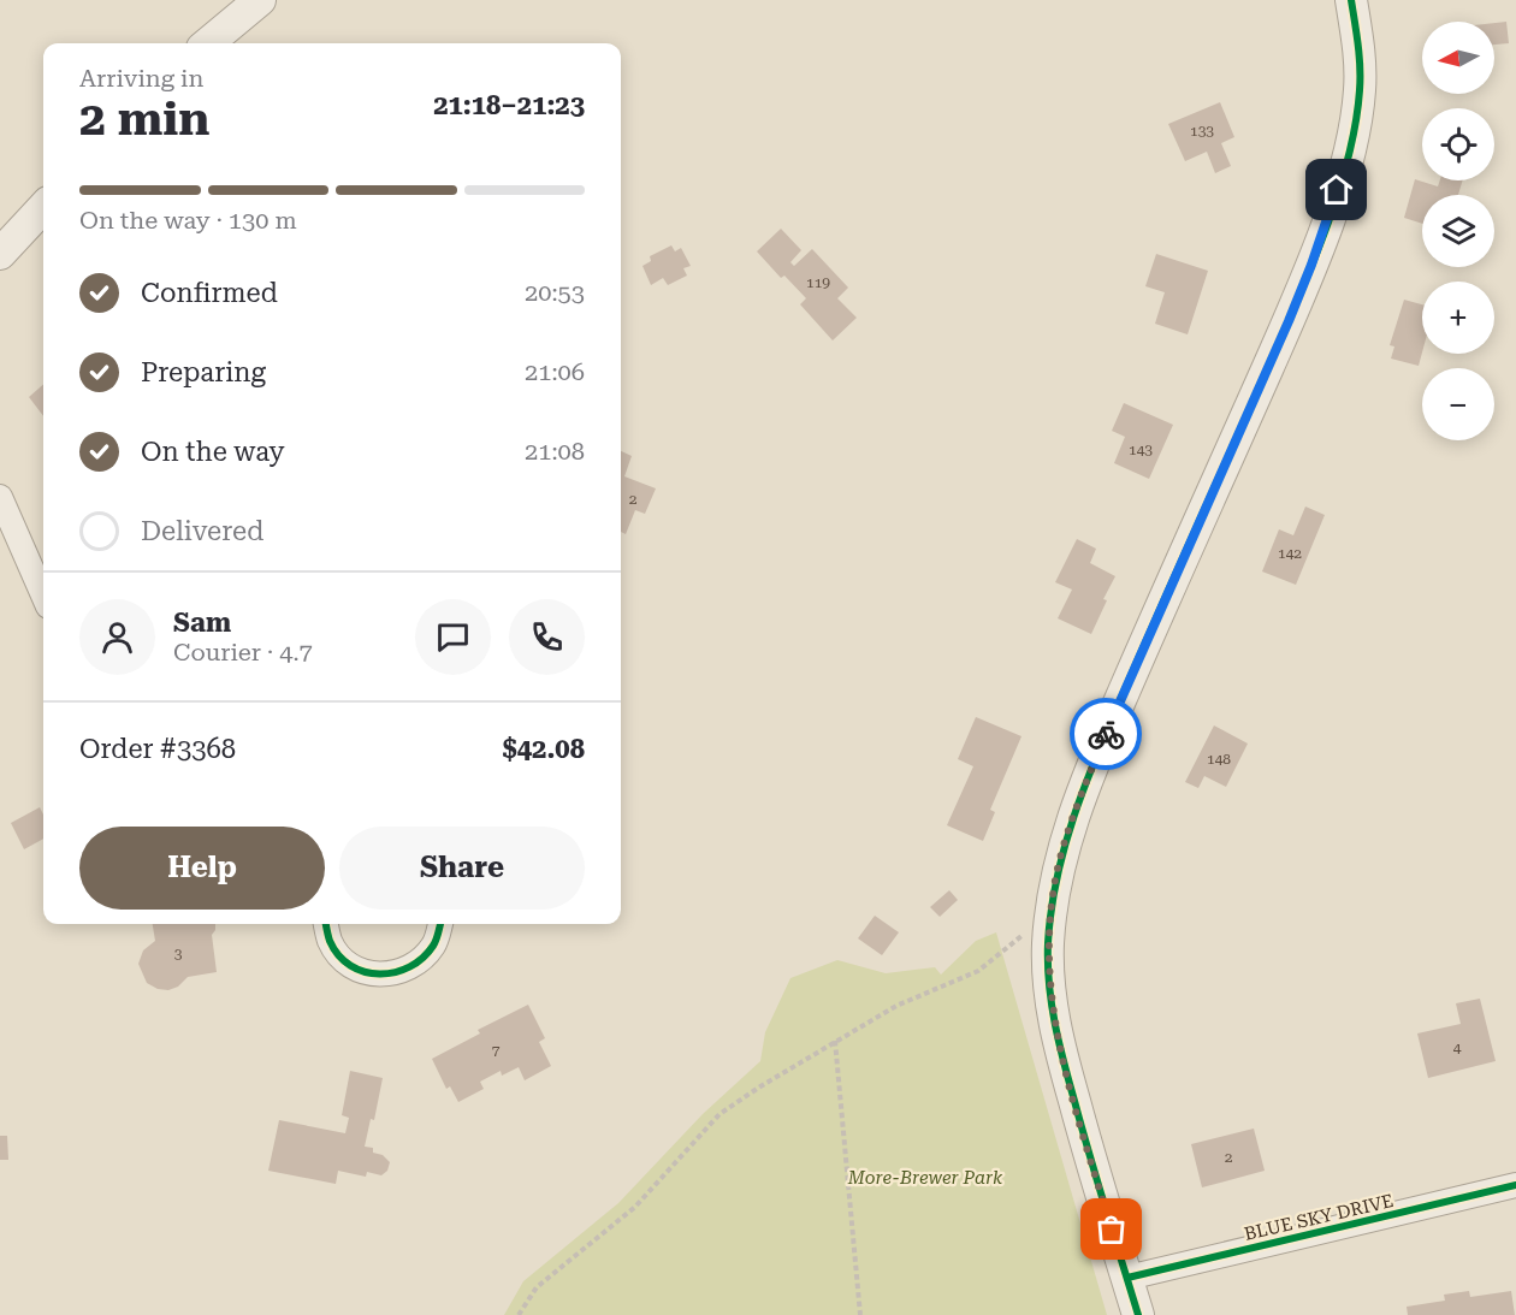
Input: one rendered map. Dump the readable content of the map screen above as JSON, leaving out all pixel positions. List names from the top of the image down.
{
  "streets": {
    "street": ["BLUE SKY DRIVE"]
  },
  "parks": ["More-Brewer Park"],
  "house_numbers": [
    "133",
    "119",
    "143",
    "2",
    "142",
    "148",
    "3",
    "4",
    "7",
    "2"
  ],
  "north": "left",
  "page": {
    "map_buttons": ["+", "−"],
    "heading": ["2 min", "Arriving in", "21:18–21:23"],
    "panel": [
      "Sam",
      "Courier · 4.7",
      "Order #3368",
      "$42.08"
    ],
    "bar": "On the way · 130 m",
    "list": [
      ["Confirmed", "20:53"],
      ["Preparing", "21:06"],
      ["On the way", "21:08"],
      "Delivered"
    ],
    "buttons": ["Help", "Share"]
  }
}
